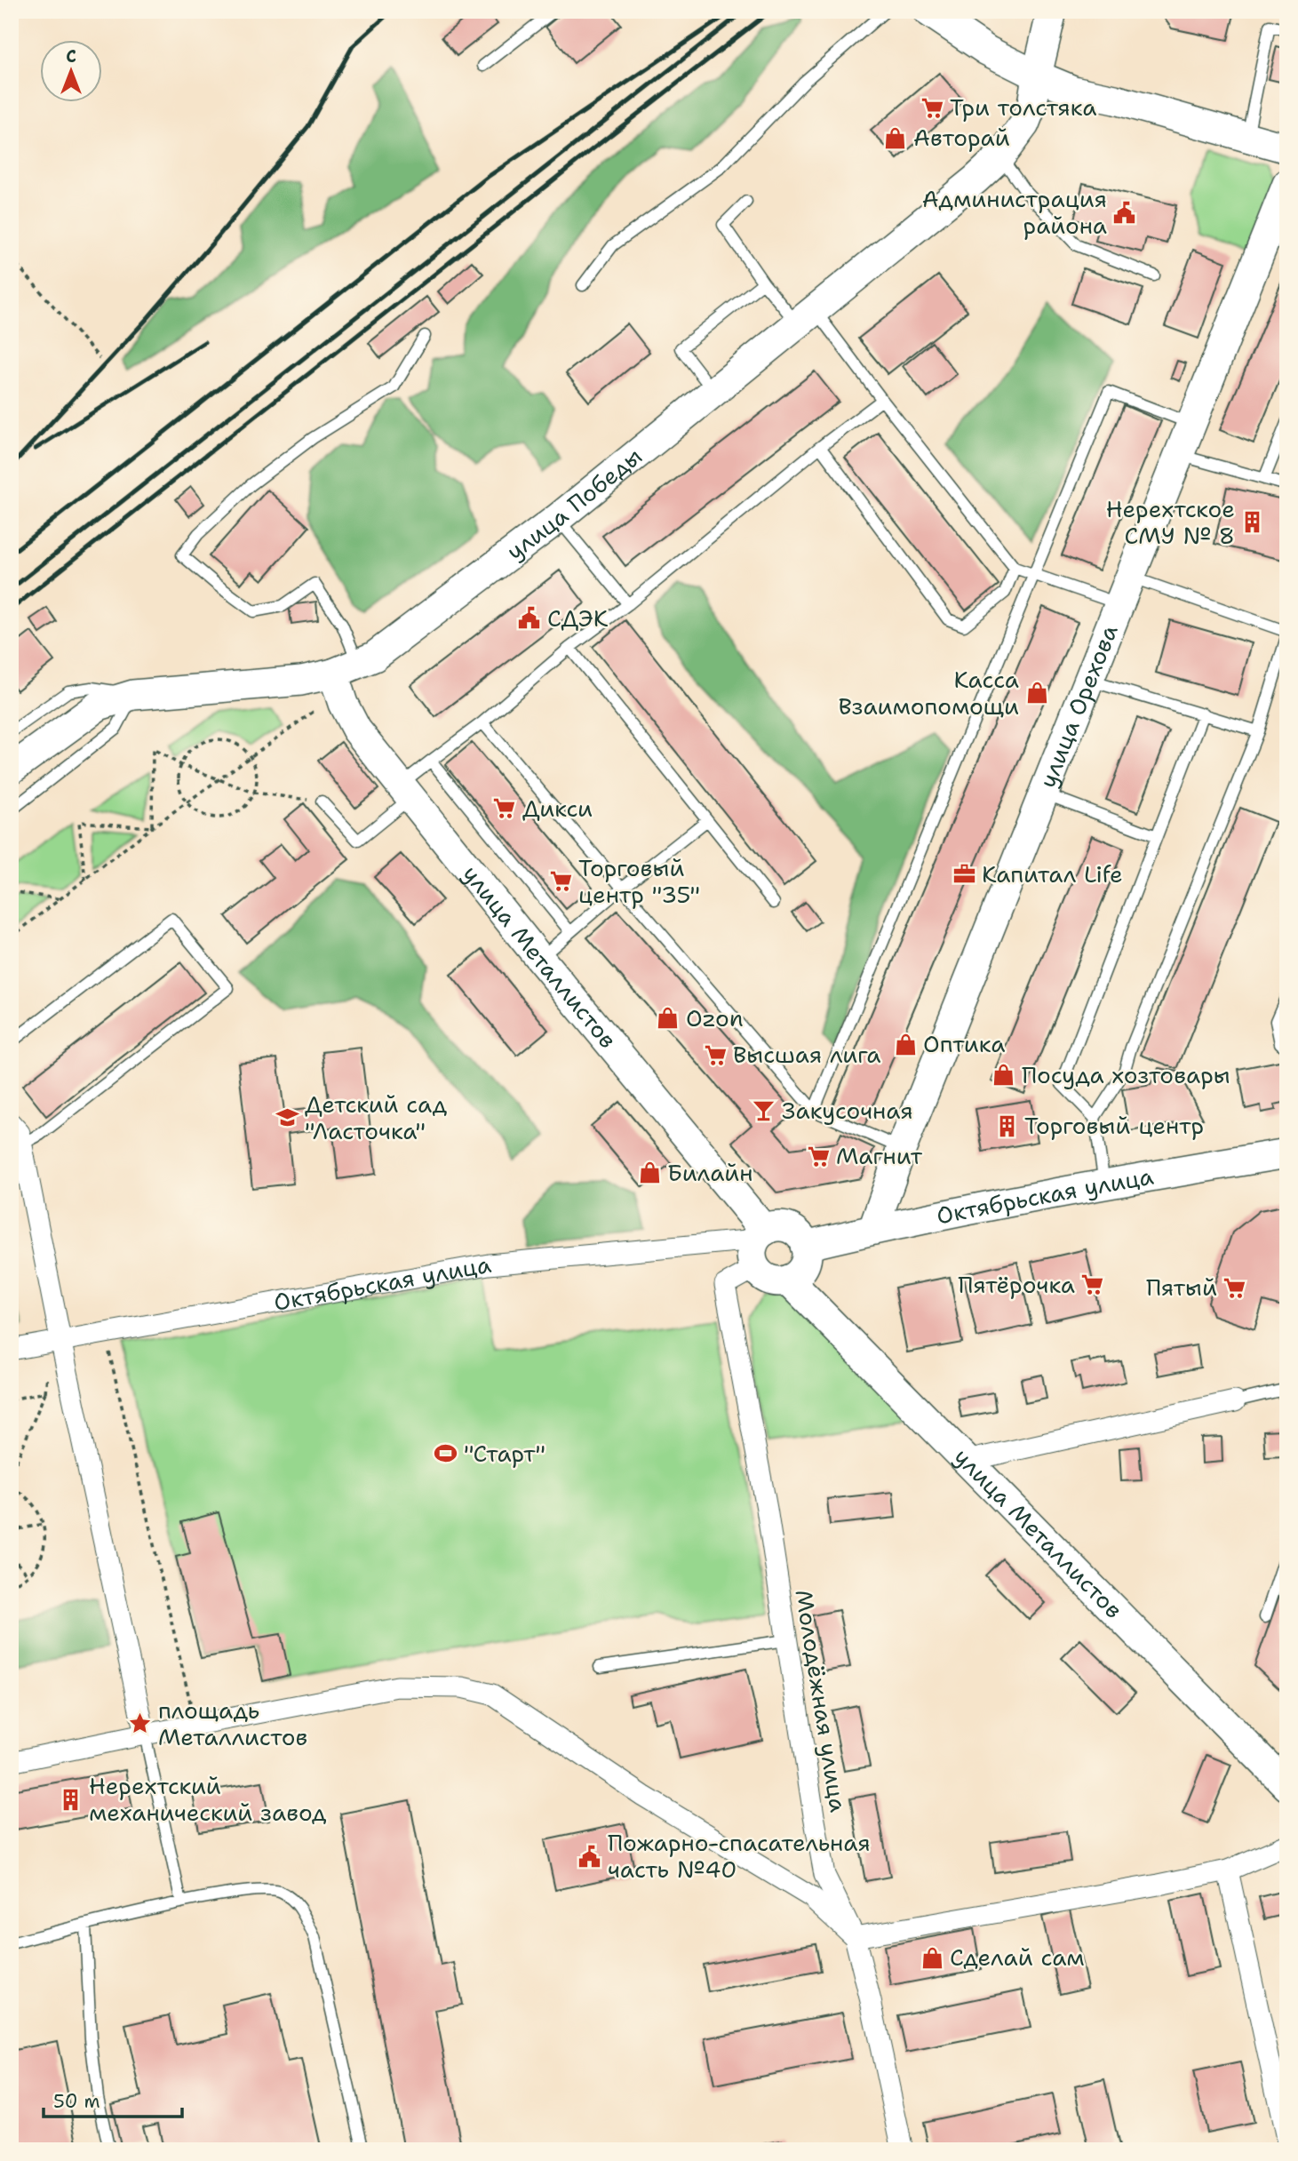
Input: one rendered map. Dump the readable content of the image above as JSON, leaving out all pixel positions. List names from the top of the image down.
{
  "streets": {
    "street": [
      "улица Победы",
      "улица Орехова",
      "улица Металлистов",
      "Октябрьская улица",
      "Молодёжная улица"
    ]
  },
  "crossings": [
    ["улица Победы", "улица Металлистов"],
    ["улица Орехова", "Октябрьская улица"],
    ["улица Металлистов", "Октябрьская улица"],
    ["улица Металлистов", "Молодёжная улица"],
    ["Октябрьская улица", "Молодёжная улица"]
  ],
  "places": {
    "supermarket": [
      "Три толстяка",
      "Дикси",
      "Торговый центр \"35\"",
      "Высшая лига",
      "Магнит",
      "Пятёрочка",
      "Пятый"
    ],
    "shop": [
      "Авторай",
      "Касса Взаимопомощи",
      "Ozon",
      "Оптика",
      "Посуда хозтовары",
      "Билайн",
      "Сделай сам"
    ],
    "public building": ["Администрация района", "СДЭК", "Пожарно-спасательная часть №40"],
    "building": ["Нерехтское СМУ № 8", "Торговый центр", "Нерехтский механический завод"],
    "office": ["Капитал Life"],
    "bar": ["Закусочная"],
    "school or university": ["Детский сад \"Ласточка\""],
    "sports": ["\"Старт\""],
    "place": ["площадь Металлистов"]
  },
  "scale_bar": "50 m",
  "north": "top"
}
